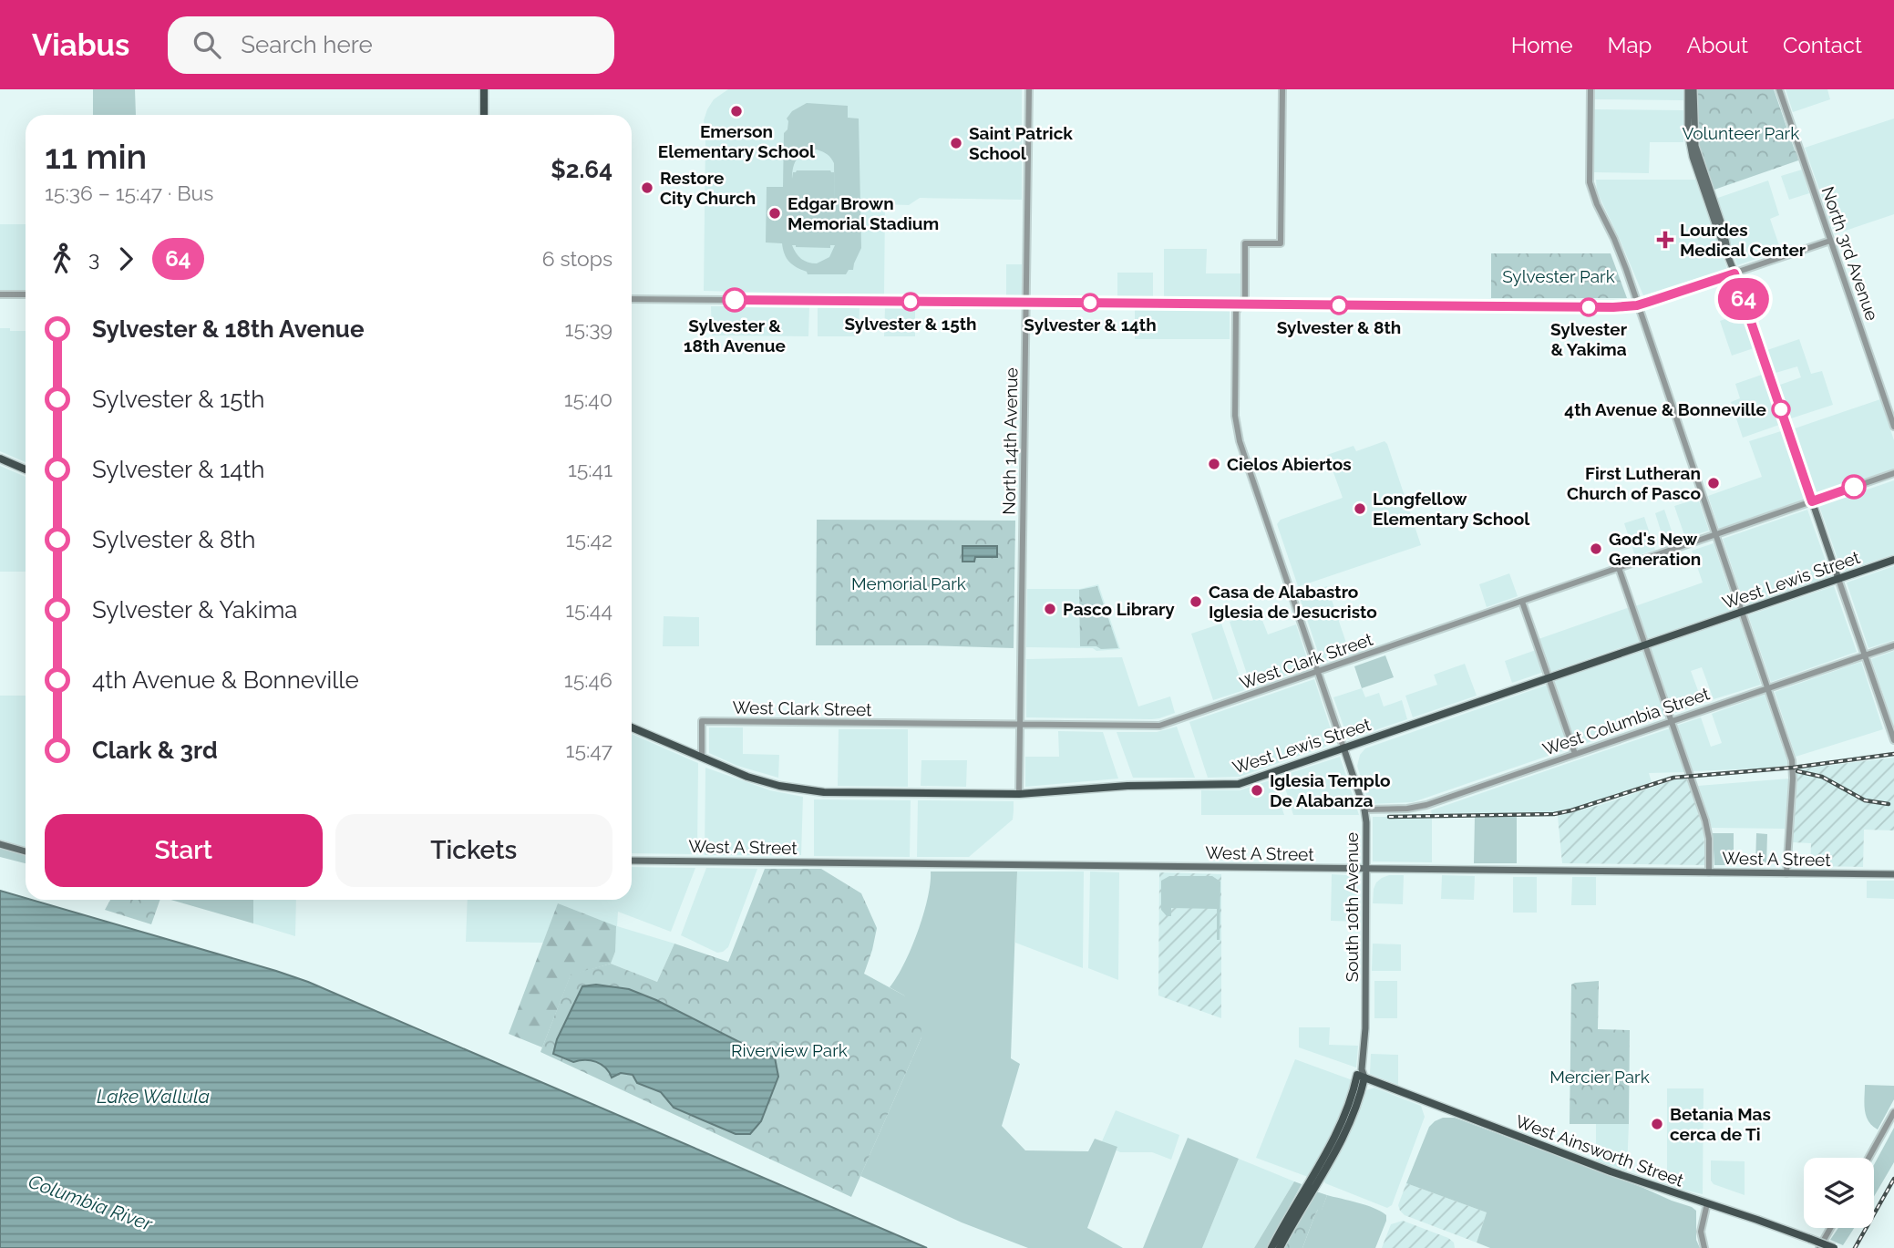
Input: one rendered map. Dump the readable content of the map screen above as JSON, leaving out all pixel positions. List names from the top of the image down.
{
  "streets": {
    "main road": [
      "West Lewis Street",
      "West A Street",
      "South 10th Avenue",
      "West Ainsworth Street"
    ],
    "street": [
      "North 3rd Avenue",
      "North 14th Avenue",
      "West Clark Street",
      "West Columbia Street"
    ]
  },
  "crossings": [
    ["North 14th Avenue", "West Lewis Street"],
    ["North 14th Avenue", "West Clark Street"],
    ["West Lewis Street", "West Clark Street"],
    ["West Lewis Street", "South 10th Avenue"],
    ["West Columbia Street", "South 10th Avenue"],
    ["West A Street", "South 10th Avenue"],
    ["South 10th Avenue", "West Ainsworth Street"]
  ],
  "water": ["Lake Wallula", "Columbia River"],
  "parks": [
    "Volunteer Park",
    "Sylvester Park",
    "Memorial Park",
    "Riverview Park",
    "Mercier Park"
  ],
  "places": {
    "other": [
      "Emerson Elementary School",
      "Saint Patrick School",
      "Restore City Church",
      "Edgar Brown Memorial Stadium",
      "Sylvester & 18th Avenue",
      "Sylvester & 15th",
      "Sylvester & 14th",
      "Sylvester & 8th",
      "Sylvester & Yakima",
      "4th Avenue & Bonneville",
      "Cielos Abiertos",
      "First Lutheran Church of Pasco",
      "Longfellow Elementary School",
      "God's New Generation",
      "Casa de Alabastro Iglesia de Jesucristo",
      "Pasco Library",
      "Iglesia Templo De Alabanza",
      "Betania Mas cerca de Ti"
    ],
    "health": ["Lourdes Medical Center"]
  },
  "lines": ["bus line 64"],
  "page": {
    "header": "Viabus",
    "search": "Search here",
    "nav": [
      "Home",
      "Map",
      "About",
      "Contact"
    ],
    "on_map": "64",
    "heading": ["11 min", "15:36 – 15:47 · Bus", "$2.64"],
    "legs": ["3", "64", "6 stops"],
    "list": [
      {
        "name": "Sylvester & 18th Avenue",
        "value": "15:39"
      },
      {
        "name": "Sylvester & 15th",
        "value": "15:40"
      },
      {
        "name": "Sylvester & 14th",
        "value": "15:41"
      },
      {
        "name": "Sylvester & 8th",
        "value": "15:42"
      },
      {
        "name": "Sylvester & Yakima",
        "value": "15:44"
      },
      {
        "name": "4th Avenue & Bonneville",
        "value": "15:46"
      },
      {
        "name": "Clark & 3rd",
        "value": "15:47"
      }
    ],
    "buttons": ["Start", "Tickets"]
  }
}
